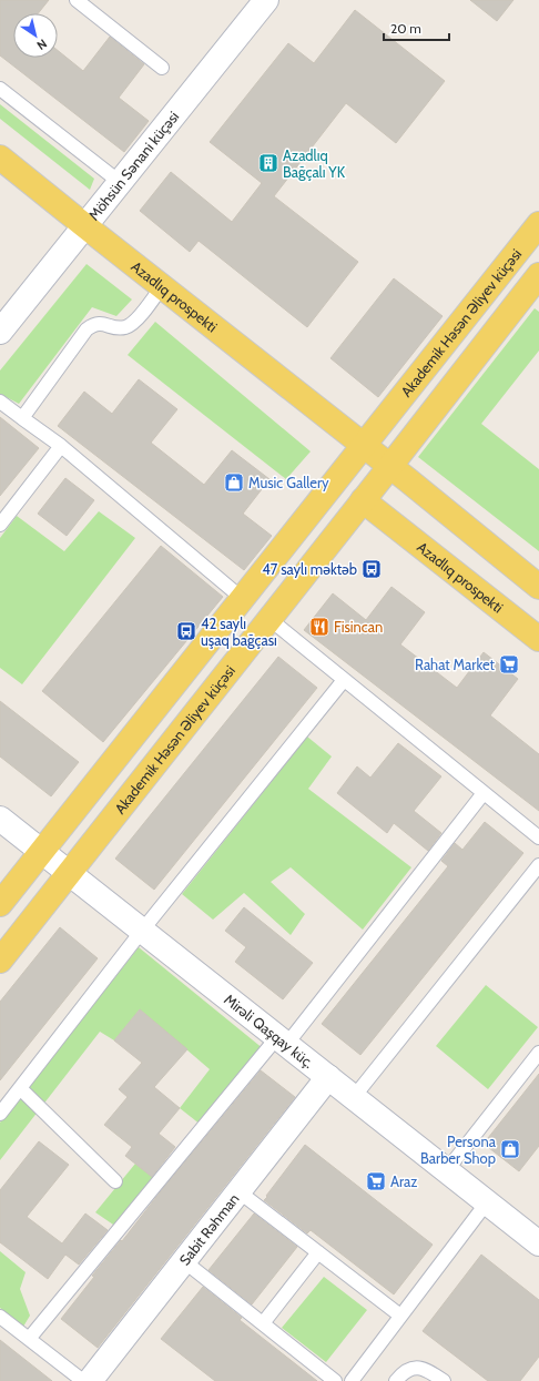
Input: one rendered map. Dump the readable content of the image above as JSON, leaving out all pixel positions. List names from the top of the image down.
{
  "streets": {
    "main road": ["Azadlıq prospekti", "Akademik Həsən Əliyev küçəsi"],
    "street": ["Möhsün Sənani küçəsi", "Mirəli Qaşqay küç.", "Sabit Rəhman"]
  },
  "crossings": [
    ["Möhsün Sənani küçəsi", "Azadlıq prospekti"],
    ["Azadlıq prospekti", "Akademik Həsən Əliyev küçəsi"],
    ["Akademik Həsən Əliyev küçəsi", "Mirəli Qaşqay küç."],
    ["Mirəli Qaşqay küç.", "Sabit Rəhman"]
  ],
  "places": {
    "building": ["Azadlıq Bağçalı YK"],
    "shop": ["Music Gallery", "Persona Barber Shop"],
    "bus stop": ["47 saylı məktəb", "42 saylı uşaq bağçası"],
    "restaurant": ["Fisincan"],
    "supermarket": ["Rahat Market", "Araz"]
  },
  "scale_bar": "20 m",
  "north": "bottom right"
}
